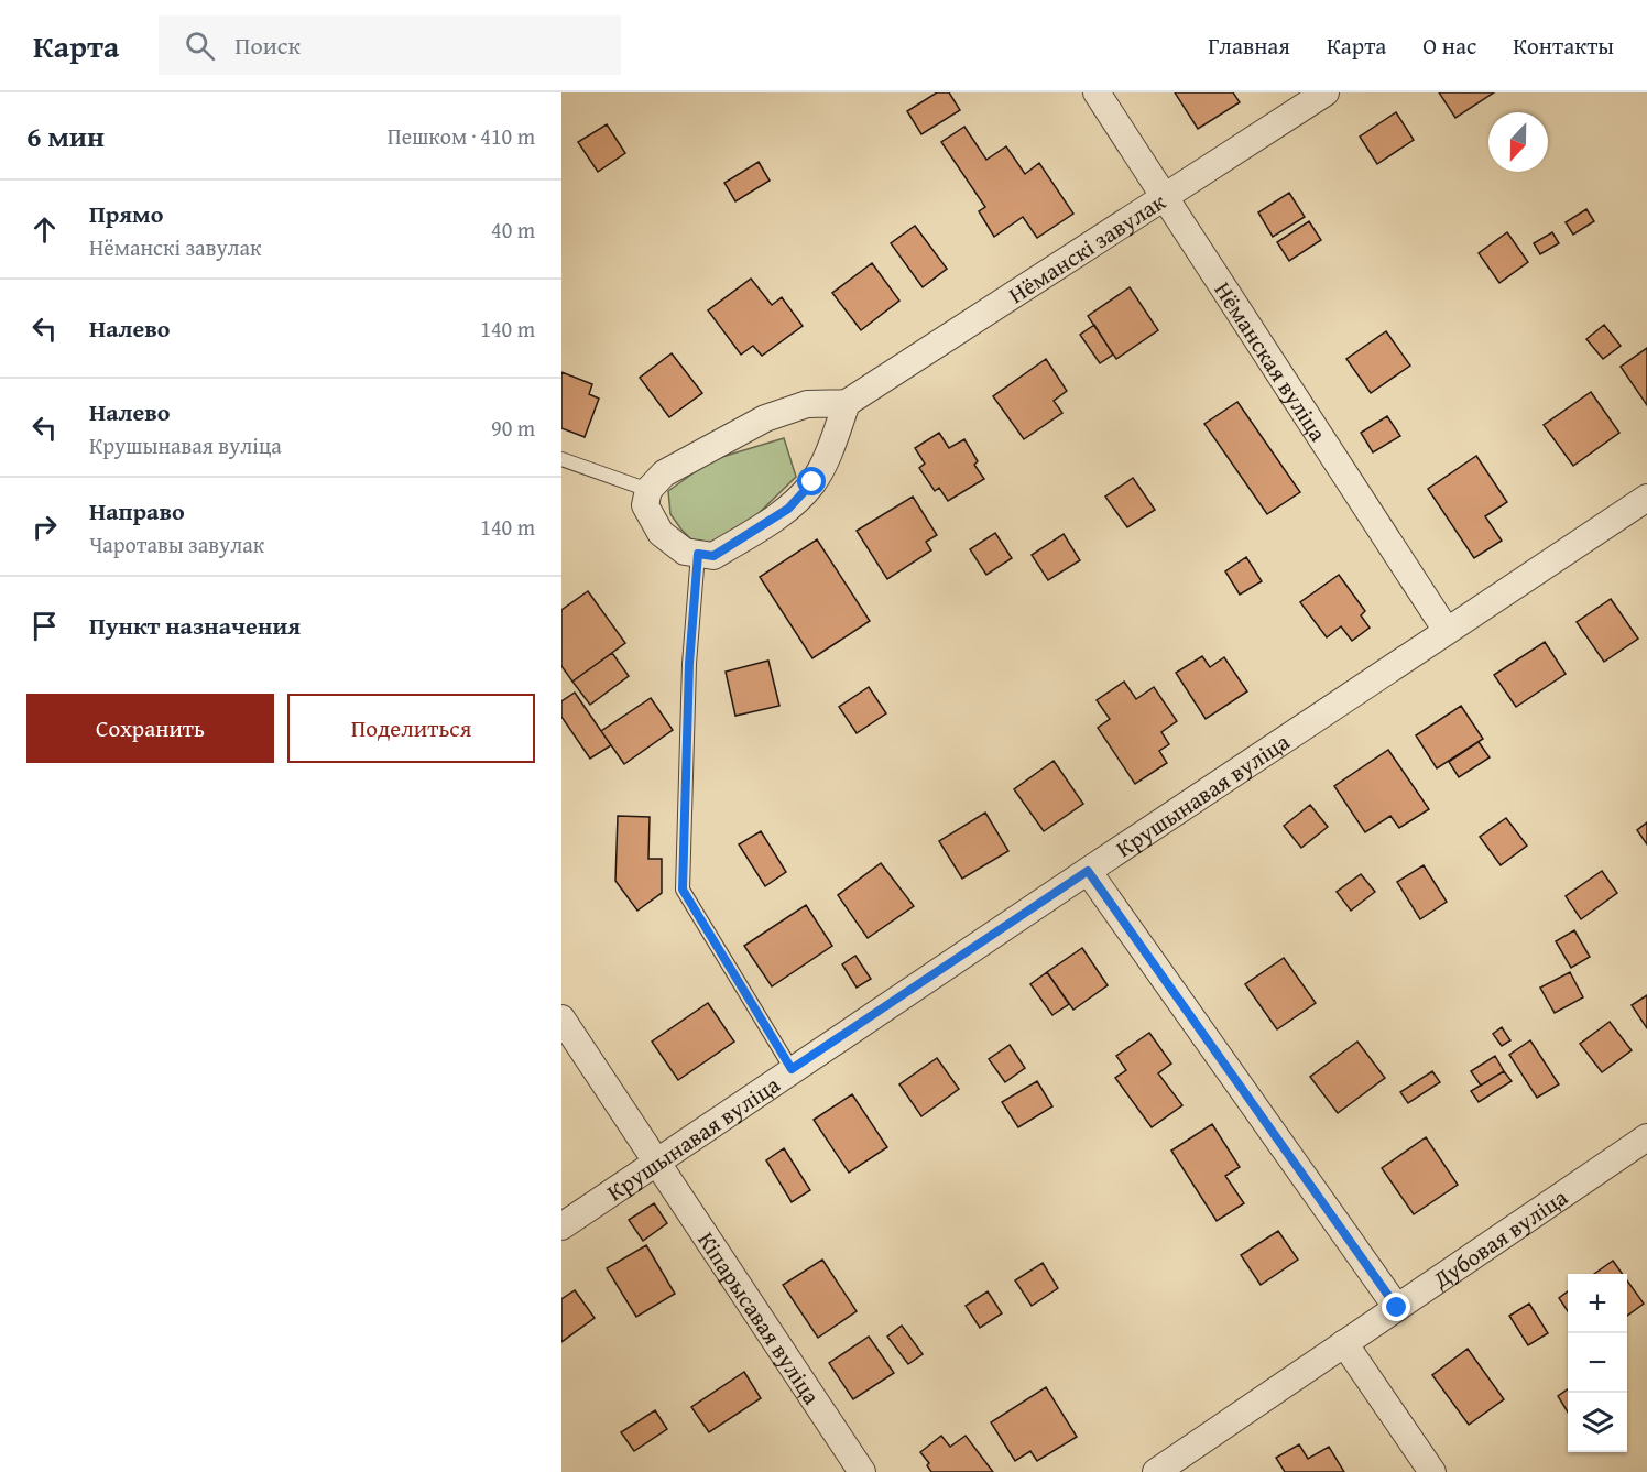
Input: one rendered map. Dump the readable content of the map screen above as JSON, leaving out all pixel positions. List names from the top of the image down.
{
  "streets": {
    "street": [
      "Нёманскі завулак",
      "Нёманская вуліца",
      "Крушынавая вуліца",
      "Дубовая вуліца",
      "Кіпарысавая вуліца"
    ]
  },
  "crossings": [
    ["Нёманскі завулак", "Нёманская вуліца"],
    ["Нёманская вуліца", "Крушынавая вуліца"],
    ["Крушынавая вуліца", "Кіпарысавая вуліца"]
  ],
  "north": "bottom",
  "page": {
    "header": "Карта",
    "search": "Поиск",
    "nav": [
      "Главная",
      "Карта",
      "О нас",
      "Контакты"
    ],
    "heading": ["6 мин", "Пешком · 410 m"],
    "list": [
      ["Прямо", "Нёманскі завулак", "40 m"],
      ["Налево", "140 m"],
      ["Налево", "Крушынавая вуліца", "90 m"],
      ["Направо", "Чаротавы завулак", "140 m"],
      "Пункт назначения"
    ],
    "buttons": ["Сохранить", "Поделиться"],
    "map_buttons": ["+", "−"]
  }
}
